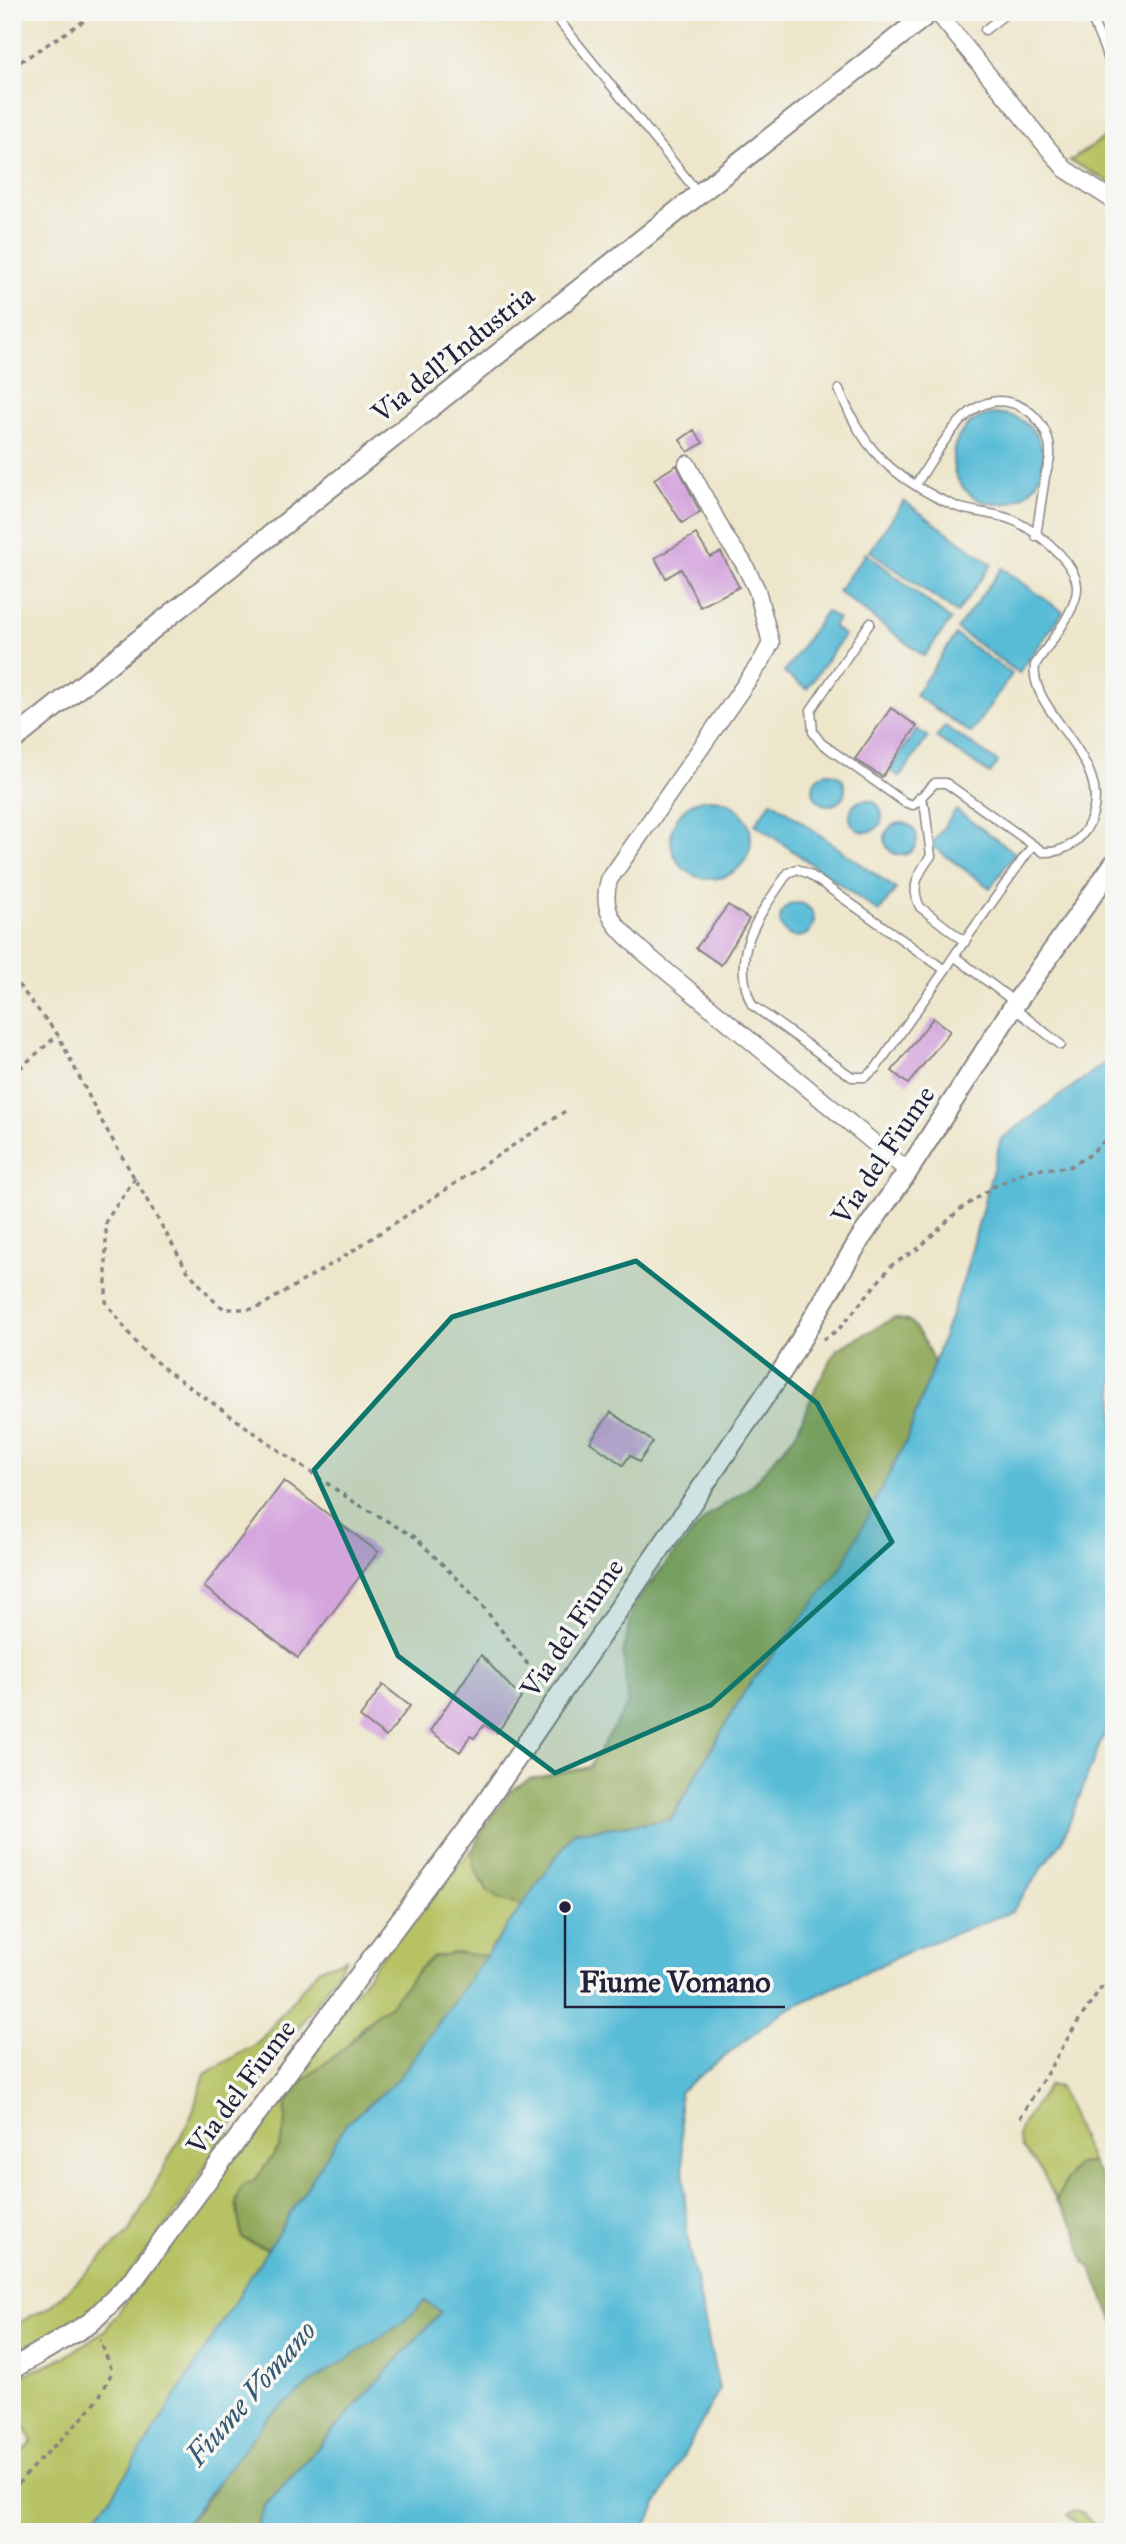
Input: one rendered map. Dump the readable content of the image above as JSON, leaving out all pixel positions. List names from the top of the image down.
{
  "streets": {
    "street": ["Via dell'Industria", "Via del Fiume"]
  },
  "water": ["Fiume Vomano"],
  "places": ["Fiume Vomano"]
}
